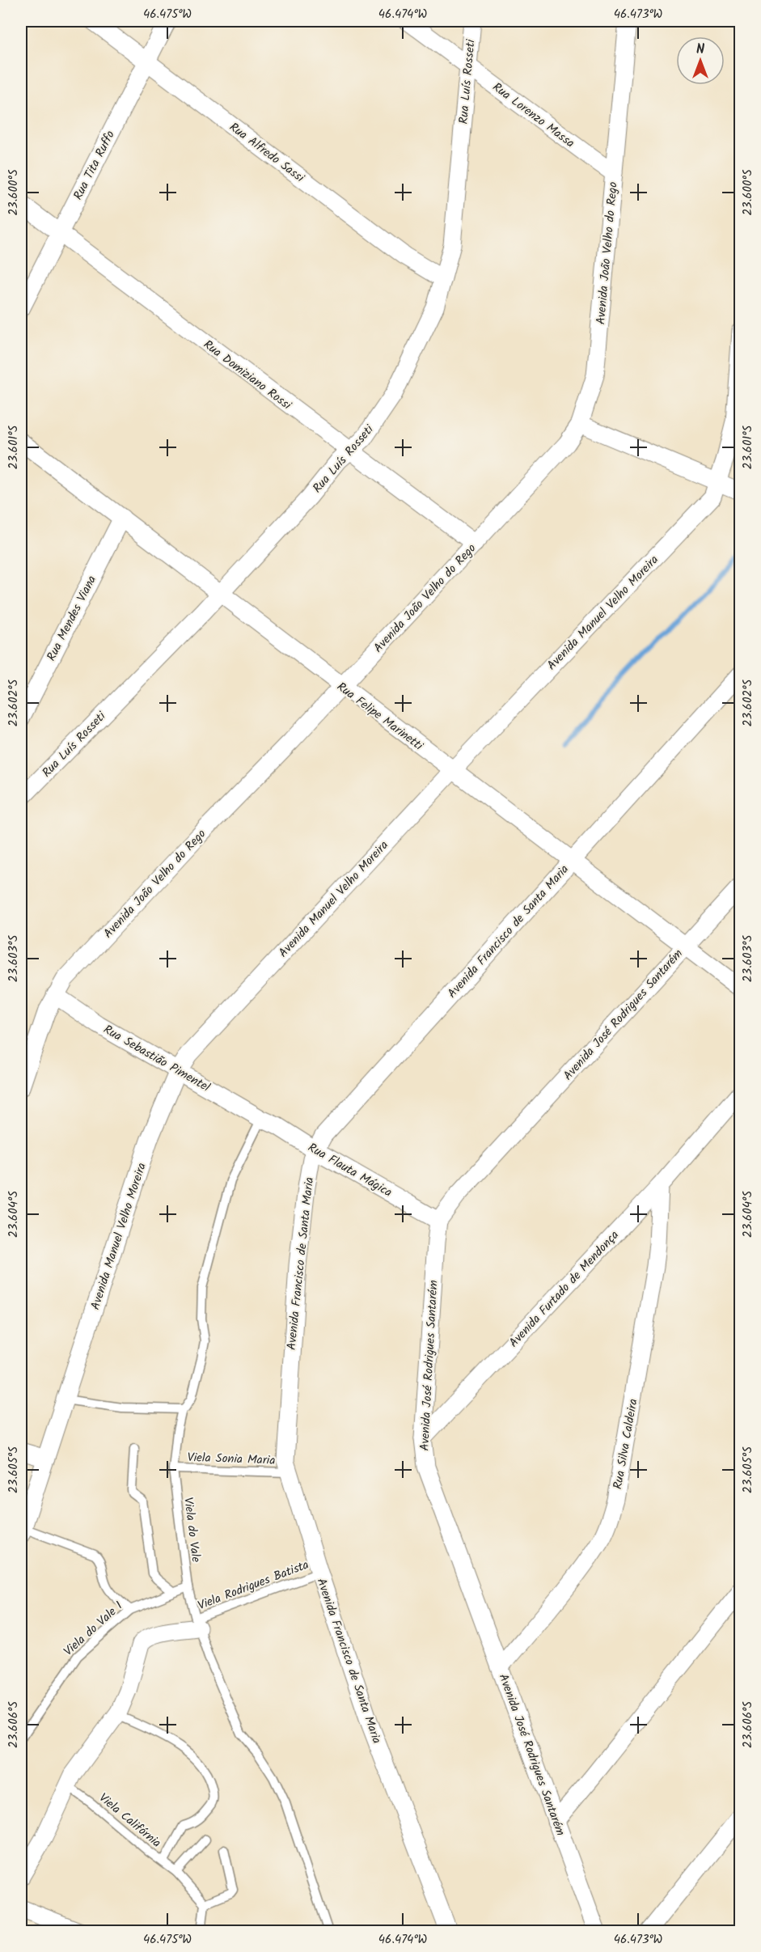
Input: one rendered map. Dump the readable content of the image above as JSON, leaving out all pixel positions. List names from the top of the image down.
{
  "streets": {
    "street": [
      "Rua Luís Rosseti",
      "Rua Lorenzo Massa",
      "Rua Alfredo Sassi",
      "Rua Tita Ruffo",
      "Avenida João Velho do Rego",
      "Rua Domiziano Rossi",
      "Avenida Manuel Velho Moreira",
      "Rua Mendes Viana",
      "Rua Felipe Marinetti",
      "Avenida Francisco de Santa Maria",
      "Avenida José Rodrigues Santarém",
      "Rua Sebastião Pimentel",
      "Rua Flauta Mágica",
      "Avenida Furtado de Mendonça",
      "Rua Silva Caldeira"
    ],
    "lane": [
      "Viela Sonia Maria",
      "Viela do Vale",
      "Viela Rodrigues Batista",
      "Viela do Vale I",
      "Viela Califórnia"
    ]
  },
  "crossings": [
    ["Rua Luís Rosseti", "Rua Lorenzo Massa"],
    ["Rua Luís Rosseti", "Rua Alfredo Sassi"],
    ["Rua Luís Rosseti", "Rua Domiziano Rossi"],
    ["Rua Luís Rosseti", "Rua Felipe Marinetti"],
    ["Rua Lorenzo Massa", "Avenida João Velho do Rego"],
    ["Rua Alfredo Sassi", "Rua Tita Ruffo"],
    ["Rua Tita Ruffo", "Rua Domiziano Rossi"],
    ["Avenida João Velho do Rego", "Rua Domiziano Rossi"],
    ["Avenida João Velho do Rego", "Rua Felipe Marinetti"],
    ["Avenida João Velho do Rego", "Rua Sebastião Pimentel"],
    ["Avenida Manuel Velho Moreira", "Rua Felipe Marinetti"],
    ["Avenida Manuel Velho Moreira", "Rua Sebastião Pimentel"],
    ["Rua Mendes Viana", "Rua Felipe Marinetti"],
    ["Rua Felipe Marinetti", "Avenida Francisco de Santa Maria"],
    ["Rua Felipe Marinetti", "Avenida José Rodrigues Santarém"],
    ["Avenida Francisco de Santa Maria", "Rua Flauta Mágica"],
    ["Avenida Francisco de Santa Maria", "Viela Sonia Maria"],
    ["Avenida Francisco de Santa Maria", "Viela Rodrigues Batista"],
    ["Avenida José Rodrigues Santarém", "Rua Flauta Mágica"],
    ["Avenida José Rodrigues Santarém", "Avenida Furtado de Mendonça"],
    ["Avenida José Rodrigues Santarém", "Rua Silva Caldeira"],
    ["Rua Sebastião Pimentel", "Rua Flauta Mágica"],
    ["Rua Sebastião Pimentel", "Viela do Vale"],
    ["Rua Flauta Mágica", "Viela do Vale"],
    ["Avenida Furtado de Mendonça", "Rua Silva Caldeira"],
    ["Viela Sonia Maria", "Viela do Vale"],
    ["Viela do Vale", "Viela Rodrigues Batista"],
    ["Viela do Vale", "Viela do Vale I"]
  ],
  "north": "top",
  "coordinates": [
    "46.475°W",
    "46.474°W",
    "46.473°W",
    "23.600°S",
    "23.601°S",
    "23.602°S",
    "23.603°S",
    "23.604°S",
    "23.605°S",
    "23.606°S"
  ]
}
